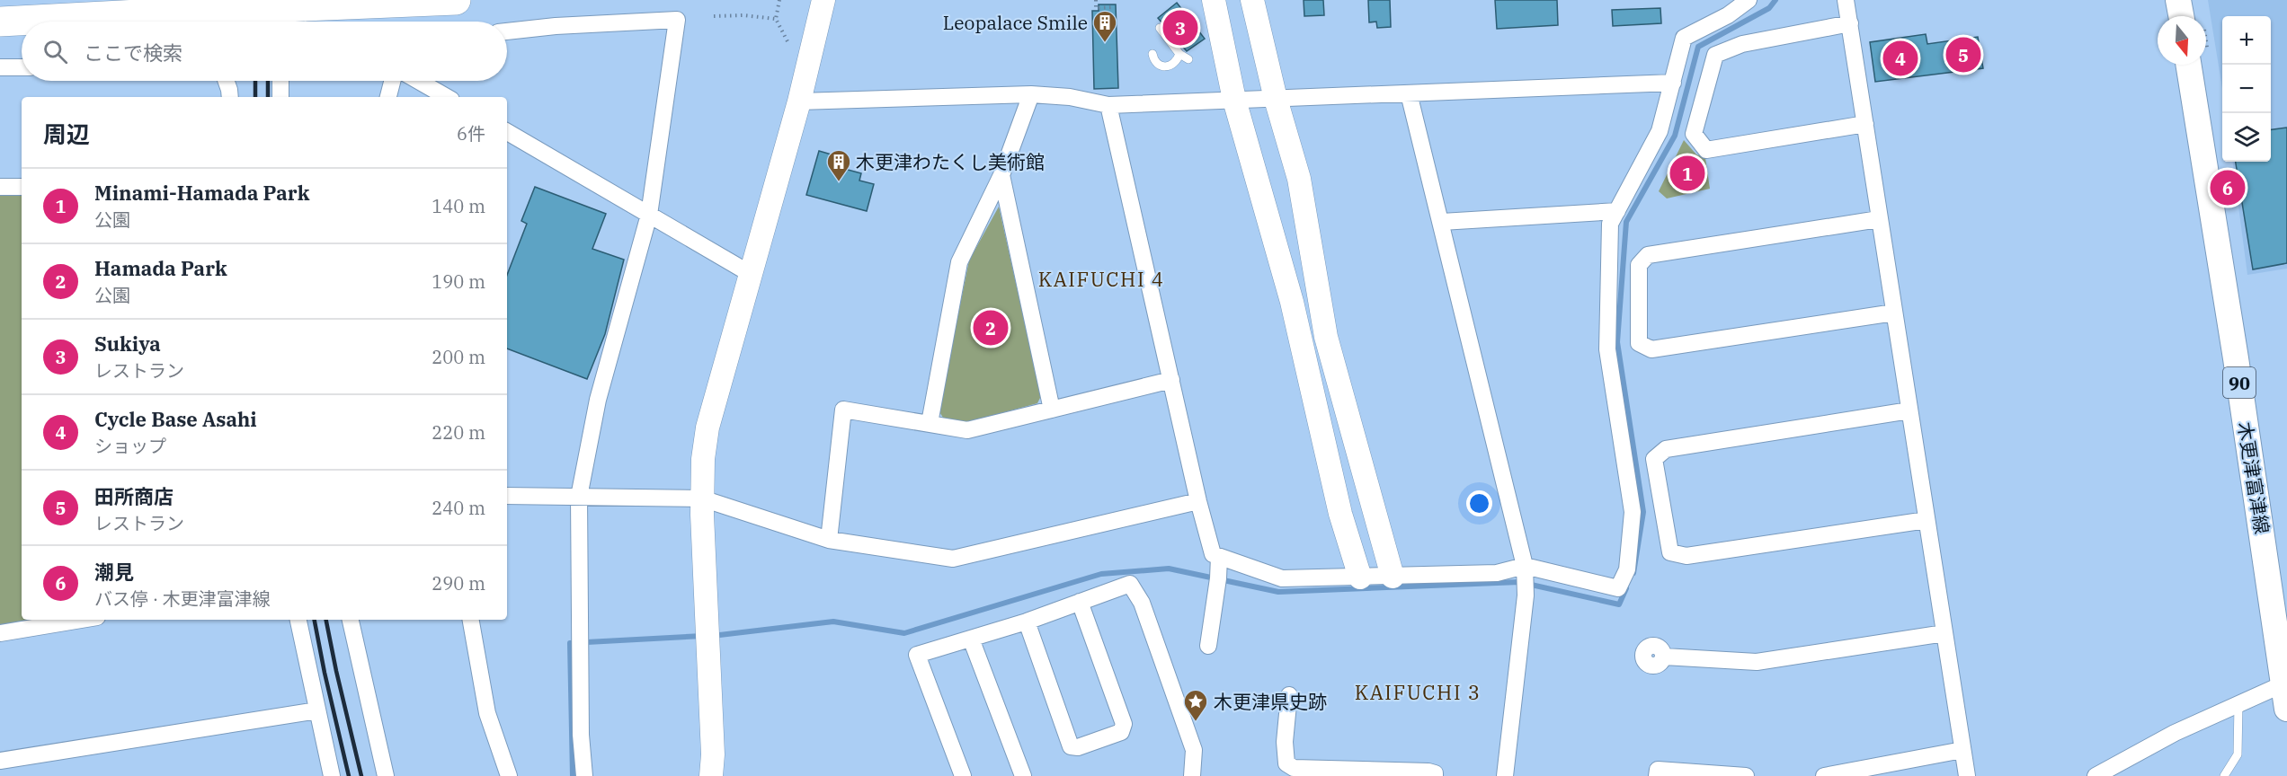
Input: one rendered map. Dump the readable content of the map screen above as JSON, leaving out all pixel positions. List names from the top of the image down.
{
  "streets": {
    "main road": ["90", "木更津富津線"]
  },
  "districts": ["KAIFUCHI 4", "KAIFUCHI 3"],
  "places": {
    "building": ["Leopalace Smile", "木更津わたくし美術館"],
    "place": ["木更津県史跡"]
  },
  "north": "bottom",
  "page": {
    "pins": [
      "3",
      "5",
      "4",
      "1",
      "6",
      "2"
    ],
    "map_buttons": ["+", "−"],
    "search": "ここで検索",
    "heading": ["周辺", "6件"],
    "list": [
      {
        "mark": "1",
        "name": "Minami-Hamada Park",
        "note": "公園",
        "value": "140 m"
      },
      {
        "mark": "2",
        "name": "Hamada Park",
        "note": "公園",
        "value": "190 m"
      },
      {
        "mark": "3",
        "name": "Sukiya",
        "note": "レストラン",
        "value": "200 m"
      },
      {
        "mark": "4",
        "name": "Cycle Base Asahi",
        "note": "ショップ",
        "value": "220 m"
      },
      {
        "mark": "5",
        "name": "田所商店",
        "note": "レストラン",
        "value": "240 m"
      },
      {
        "mark": "6",
        "name": "潮見",
        "note": "バス停 · 木更津富津線",
        "value": "290 m"
      }
    ]
  }
}
